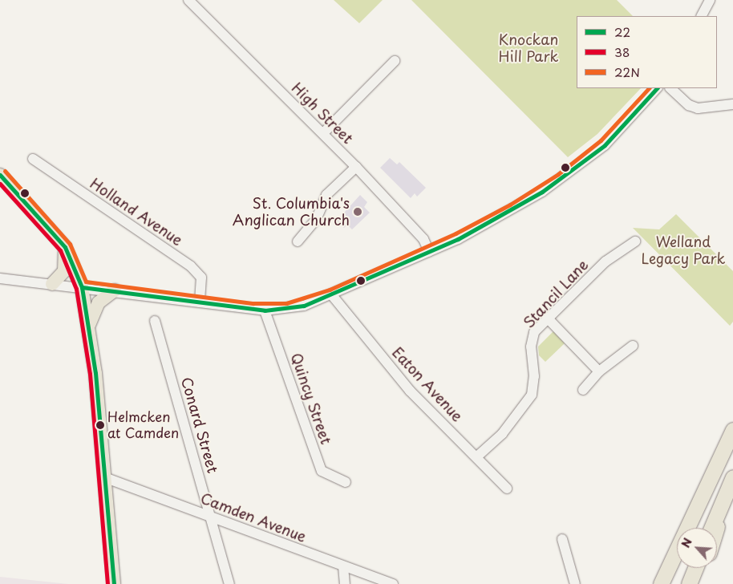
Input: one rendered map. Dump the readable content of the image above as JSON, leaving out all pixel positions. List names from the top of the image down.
{
  "streets": {
    "street": [
      "High Street",
      "Holland Avenue",
      "Stancil Lane",
      "Eaton Avenue",
      "Quincy Street",
      "Conard Street",
      "Camden Avenue"
    ]
  },
  "crossings": [
    ["Stancil Lane", "Eaton Avenue"],
    ["Conard Street", "Camden Avenue"]
  ],
  "parks": ["Knockan Hill Park", "Welland Legacy Park"],
  "places": ["St. Columbia's Anglican Church", "Helmcken at Camden"],
  "lines": ["transit line 22", "transit line 22N", "transit line 38"],
  "legend": ["22", "38", "22N"],
  "north": "top left"
}
